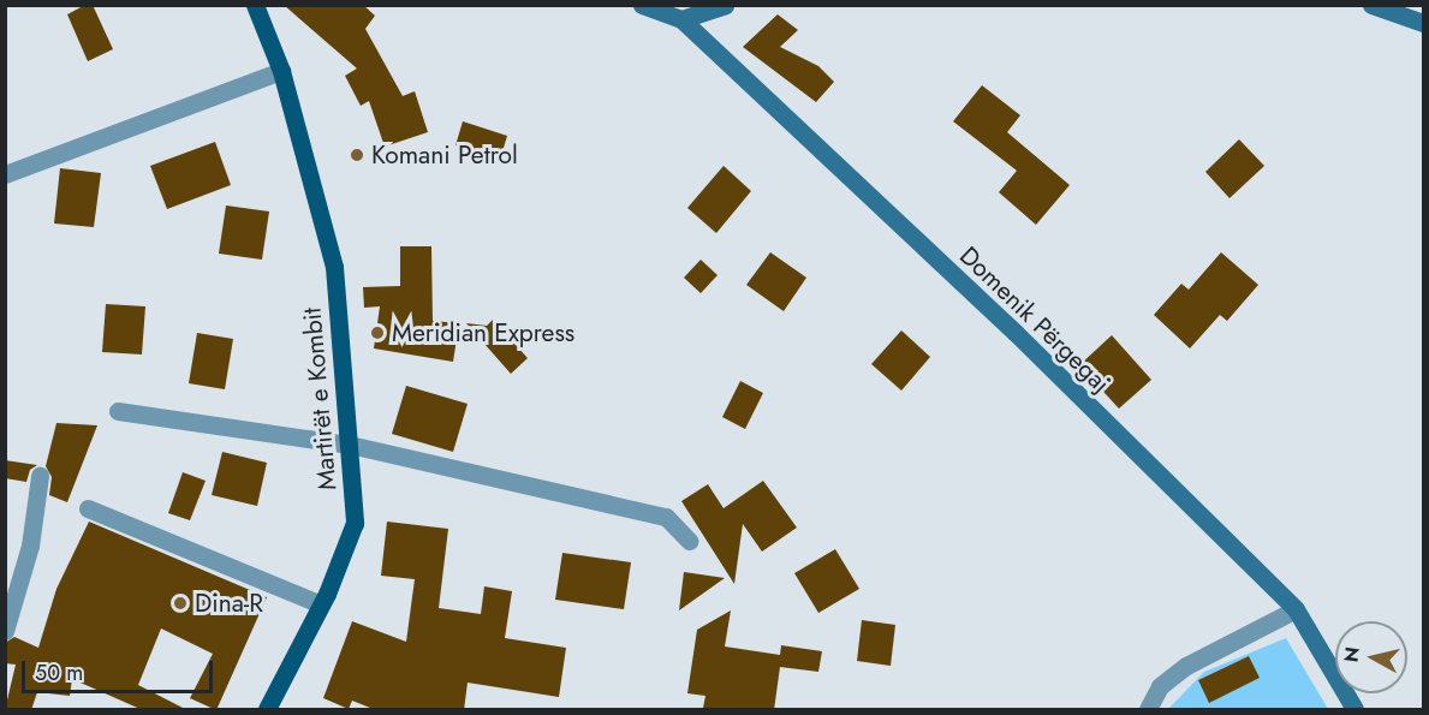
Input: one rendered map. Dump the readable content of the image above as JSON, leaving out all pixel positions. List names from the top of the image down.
{
  "streets": {
    "main road": ["Domenik Përgegaj", "Martirët e Kombit"]
  },
  "places": ["Komani Petrol", "Meridian Express", "Dina-R"],
  "scale_bar": "50 m",
  "north": "left"
}
